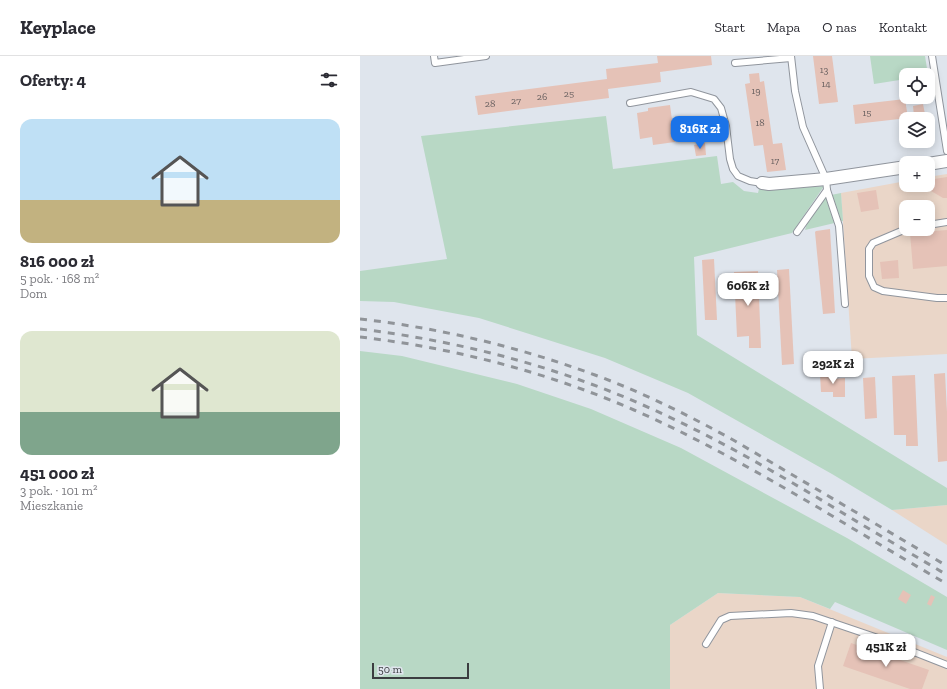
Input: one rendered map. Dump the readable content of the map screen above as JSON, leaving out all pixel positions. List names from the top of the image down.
{
  "house_numbers": [
    "13",
    "14",
    "19",
    "25",
    "26",
    "27",
    "28",
    "15",
    "18",
    "17"
  ],
  "scale_bar": "50 m",
  "page": {
    "header": "Keyplace",
    "nav": [
      "Start",
      "Mapa",
      "O nas",
      "Kontakt"
    ],
    "heading": "Oferty: 4",
    "map_buttons": ["+", "−"],
    "list": [
      {
        "name": "816 000 zł",
        "note": "5 pok. · 168 m² · Dom"
      },
      {
        "name": "451 000 zł",
        "note": "3 pok. · 101 m² · Mieszkanie"
      }
    ],
    "price": [
      "816K zł",
      "606K zł",
      "292K zł",
      "451K zł"
    ],
    "scale": "50 m"
  }
}
